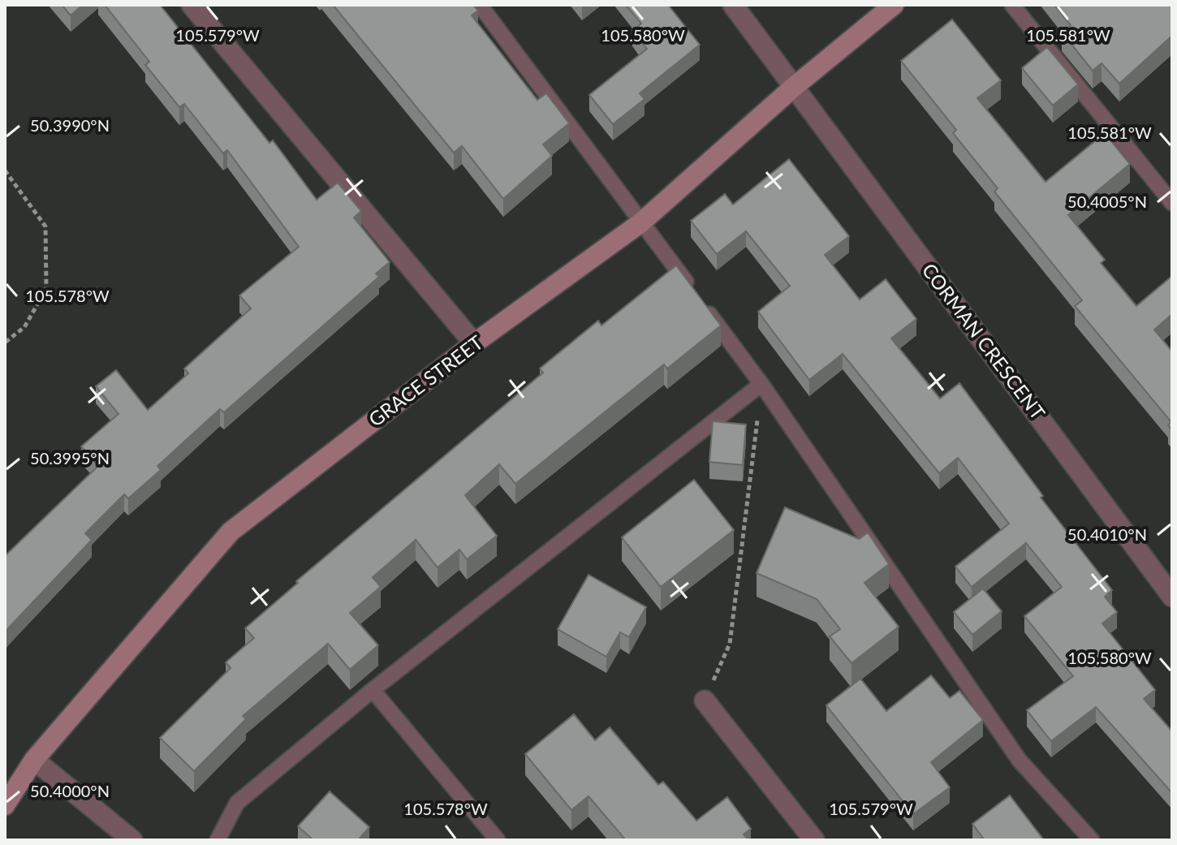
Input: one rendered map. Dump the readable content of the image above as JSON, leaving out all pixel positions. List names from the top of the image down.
{
  "streets": {
    "street": ["CORMAN CRESCENT", "GRACE STREET"]
  },
  "crossings": [
    ["CORMAN CRESCENT", "GRACE STREET"]
  ],
  "coordinates": [
    "105.580°W",
    "105.581°W",
    "105.579°W",
    "50.3990°N",
    "50.4005°N",
    "105.578°W",
    "50.3995°N",
    "50.4010°N",
    "50.4000°N"
  ]
}
